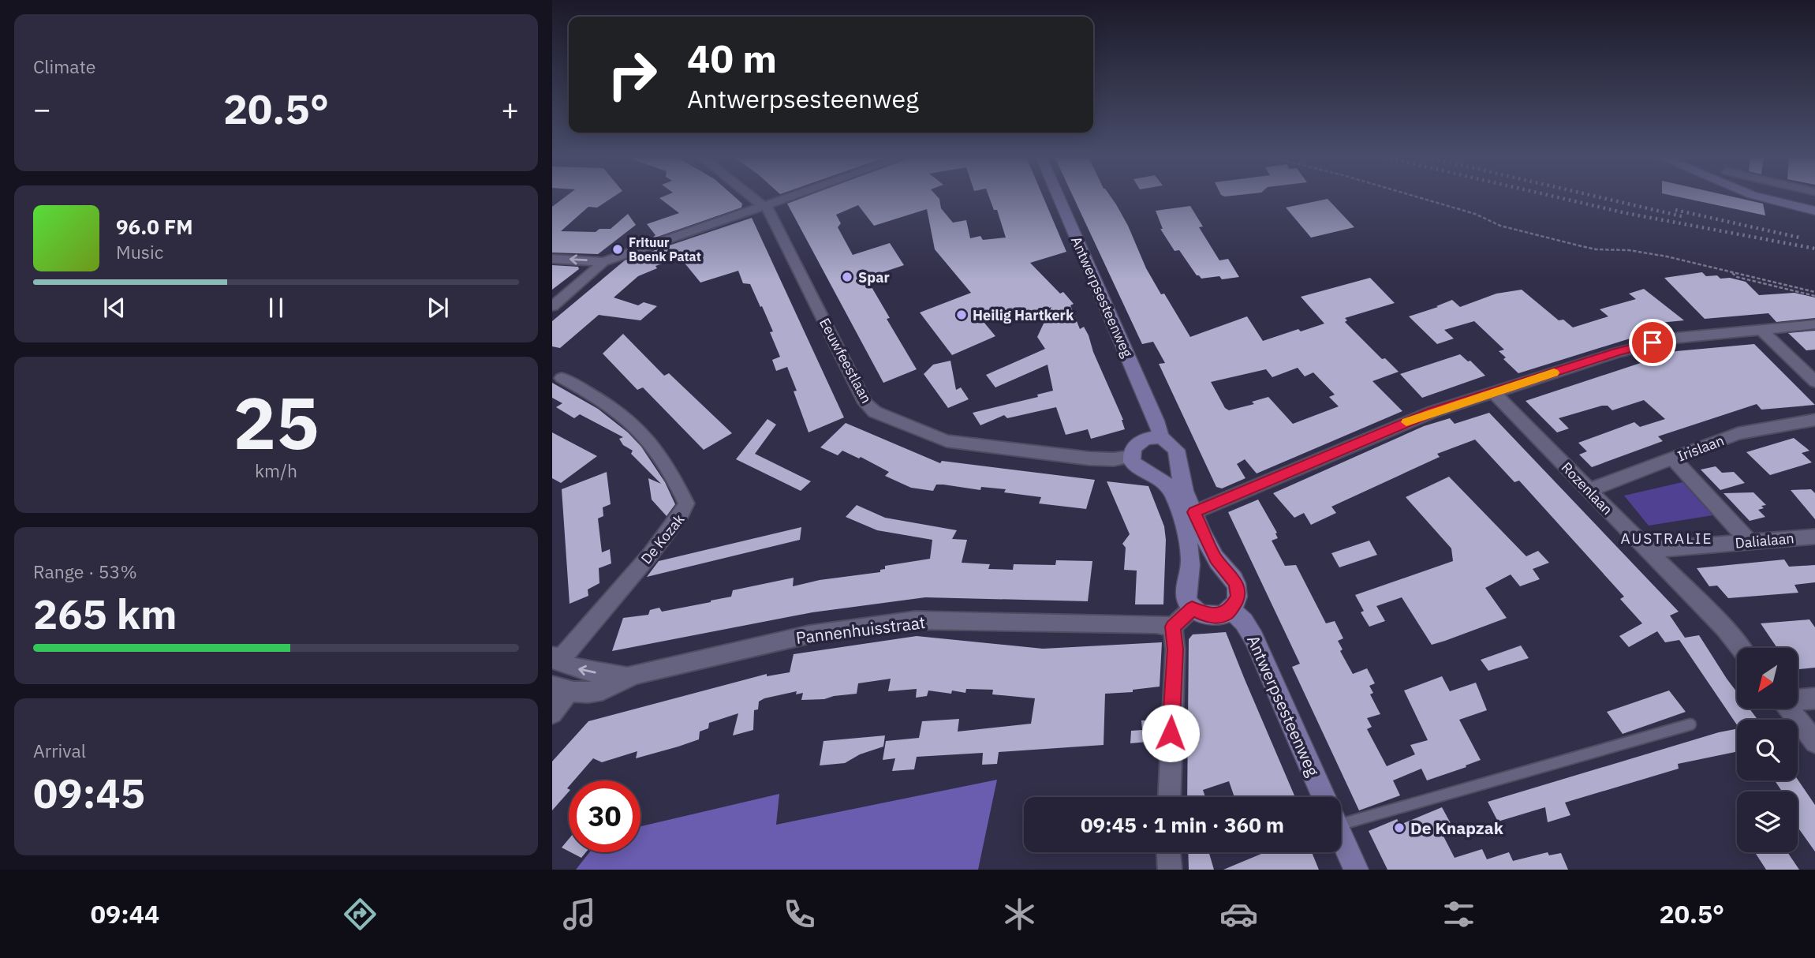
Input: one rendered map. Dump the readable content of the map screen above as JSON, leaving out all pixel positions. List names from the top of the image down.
{
  "streets": {
    "street": [
      "Antwerpsesteenweg",
      "Eeuwfeestlaan",
      "Irislaan",
      "Rozenlaan",
      "De Kozak",
      "Dalialaan",
      "Pannenhuisstraat"
    ]
  },
  "crossings": [
    ["Irislaan", "Rozenlaan"],
    ["Rozenlaan", "Dalialaan"],
    ["De Kozak", "Pannenhuisstraat"]
  ],
  "districts": ["AUSTRALIE"],
  "places": [
    "Frituur Boenk Patat",
    "Spar",
    "Heilig Hartkerk",
    "De Knapzak"
  ],
  "north": "bottom left",
  "page": {
    "tile": [
      "Climate",
      ["25", "km/h"],
      ["Range · 53%", "265 km"],
      ["Arrival", "09:45"]
    ],
    "turn": ["40 m", "Antwerpsesteenweg"],
    "heat": ["−", "20.5°", "+"],
    "song": ["96.0 FM", "Music"],
    "limit": "30",
    "trip": "09:45 · 1 min · 360 m",
    "tabs": ["09:44", "20.5°"]
  }
}
